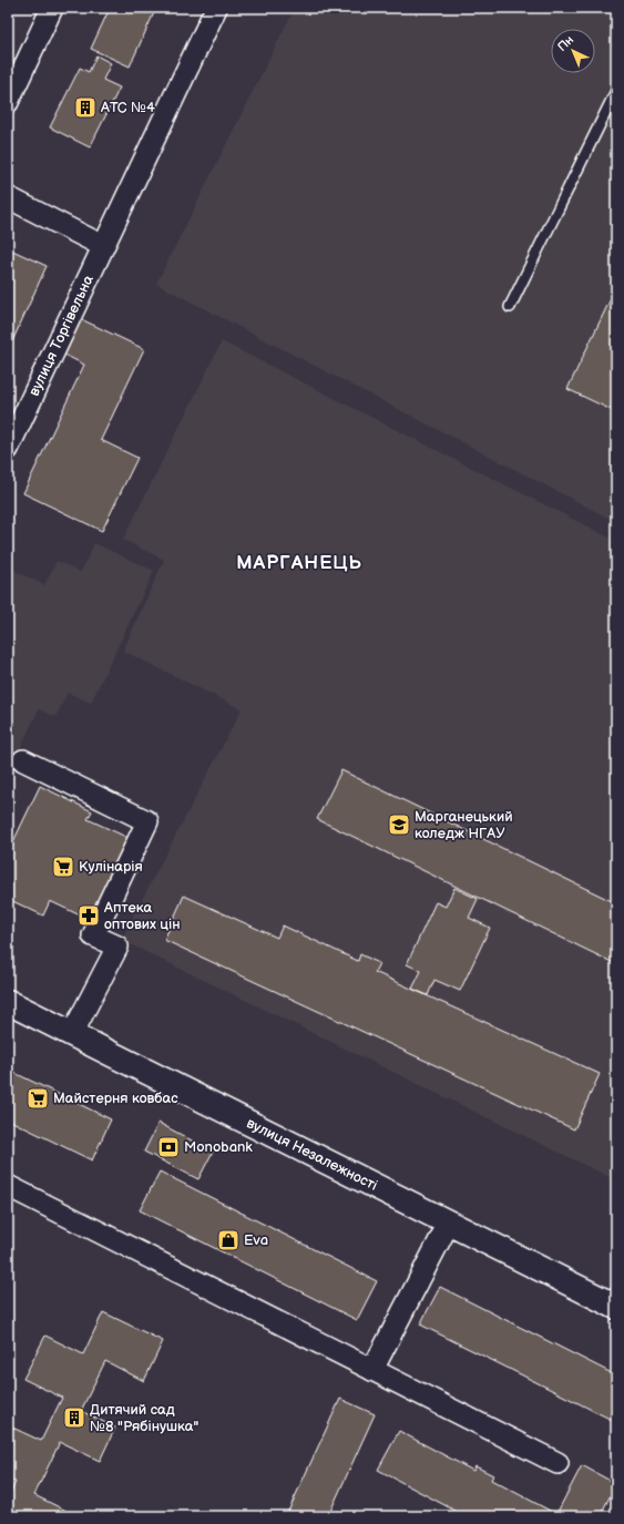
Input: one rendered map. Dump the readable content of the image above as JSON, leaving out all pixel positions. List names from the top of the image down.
{
  "streets": {
    "main road": ["вулиця Незалежності"],
    "street": ["вулиця Торгівельна"]
  },
  "districts": ["МАРГАНЕЦЬ"],
  "places": {
    "building": ["АТС №4", "Дитячий сад №8 \"Рябінушка\""],
    "school or university": ["Марганецький коледж НГАУ"],
    "supermarket": ["Кулінарія", "Майстерня ковбас"],
    "pharmacy": ["Аптека оптових цін"],
    "bank": ["Monobank"],
    "shop": ["Eva"]
  },
  "north": "top left"
}
